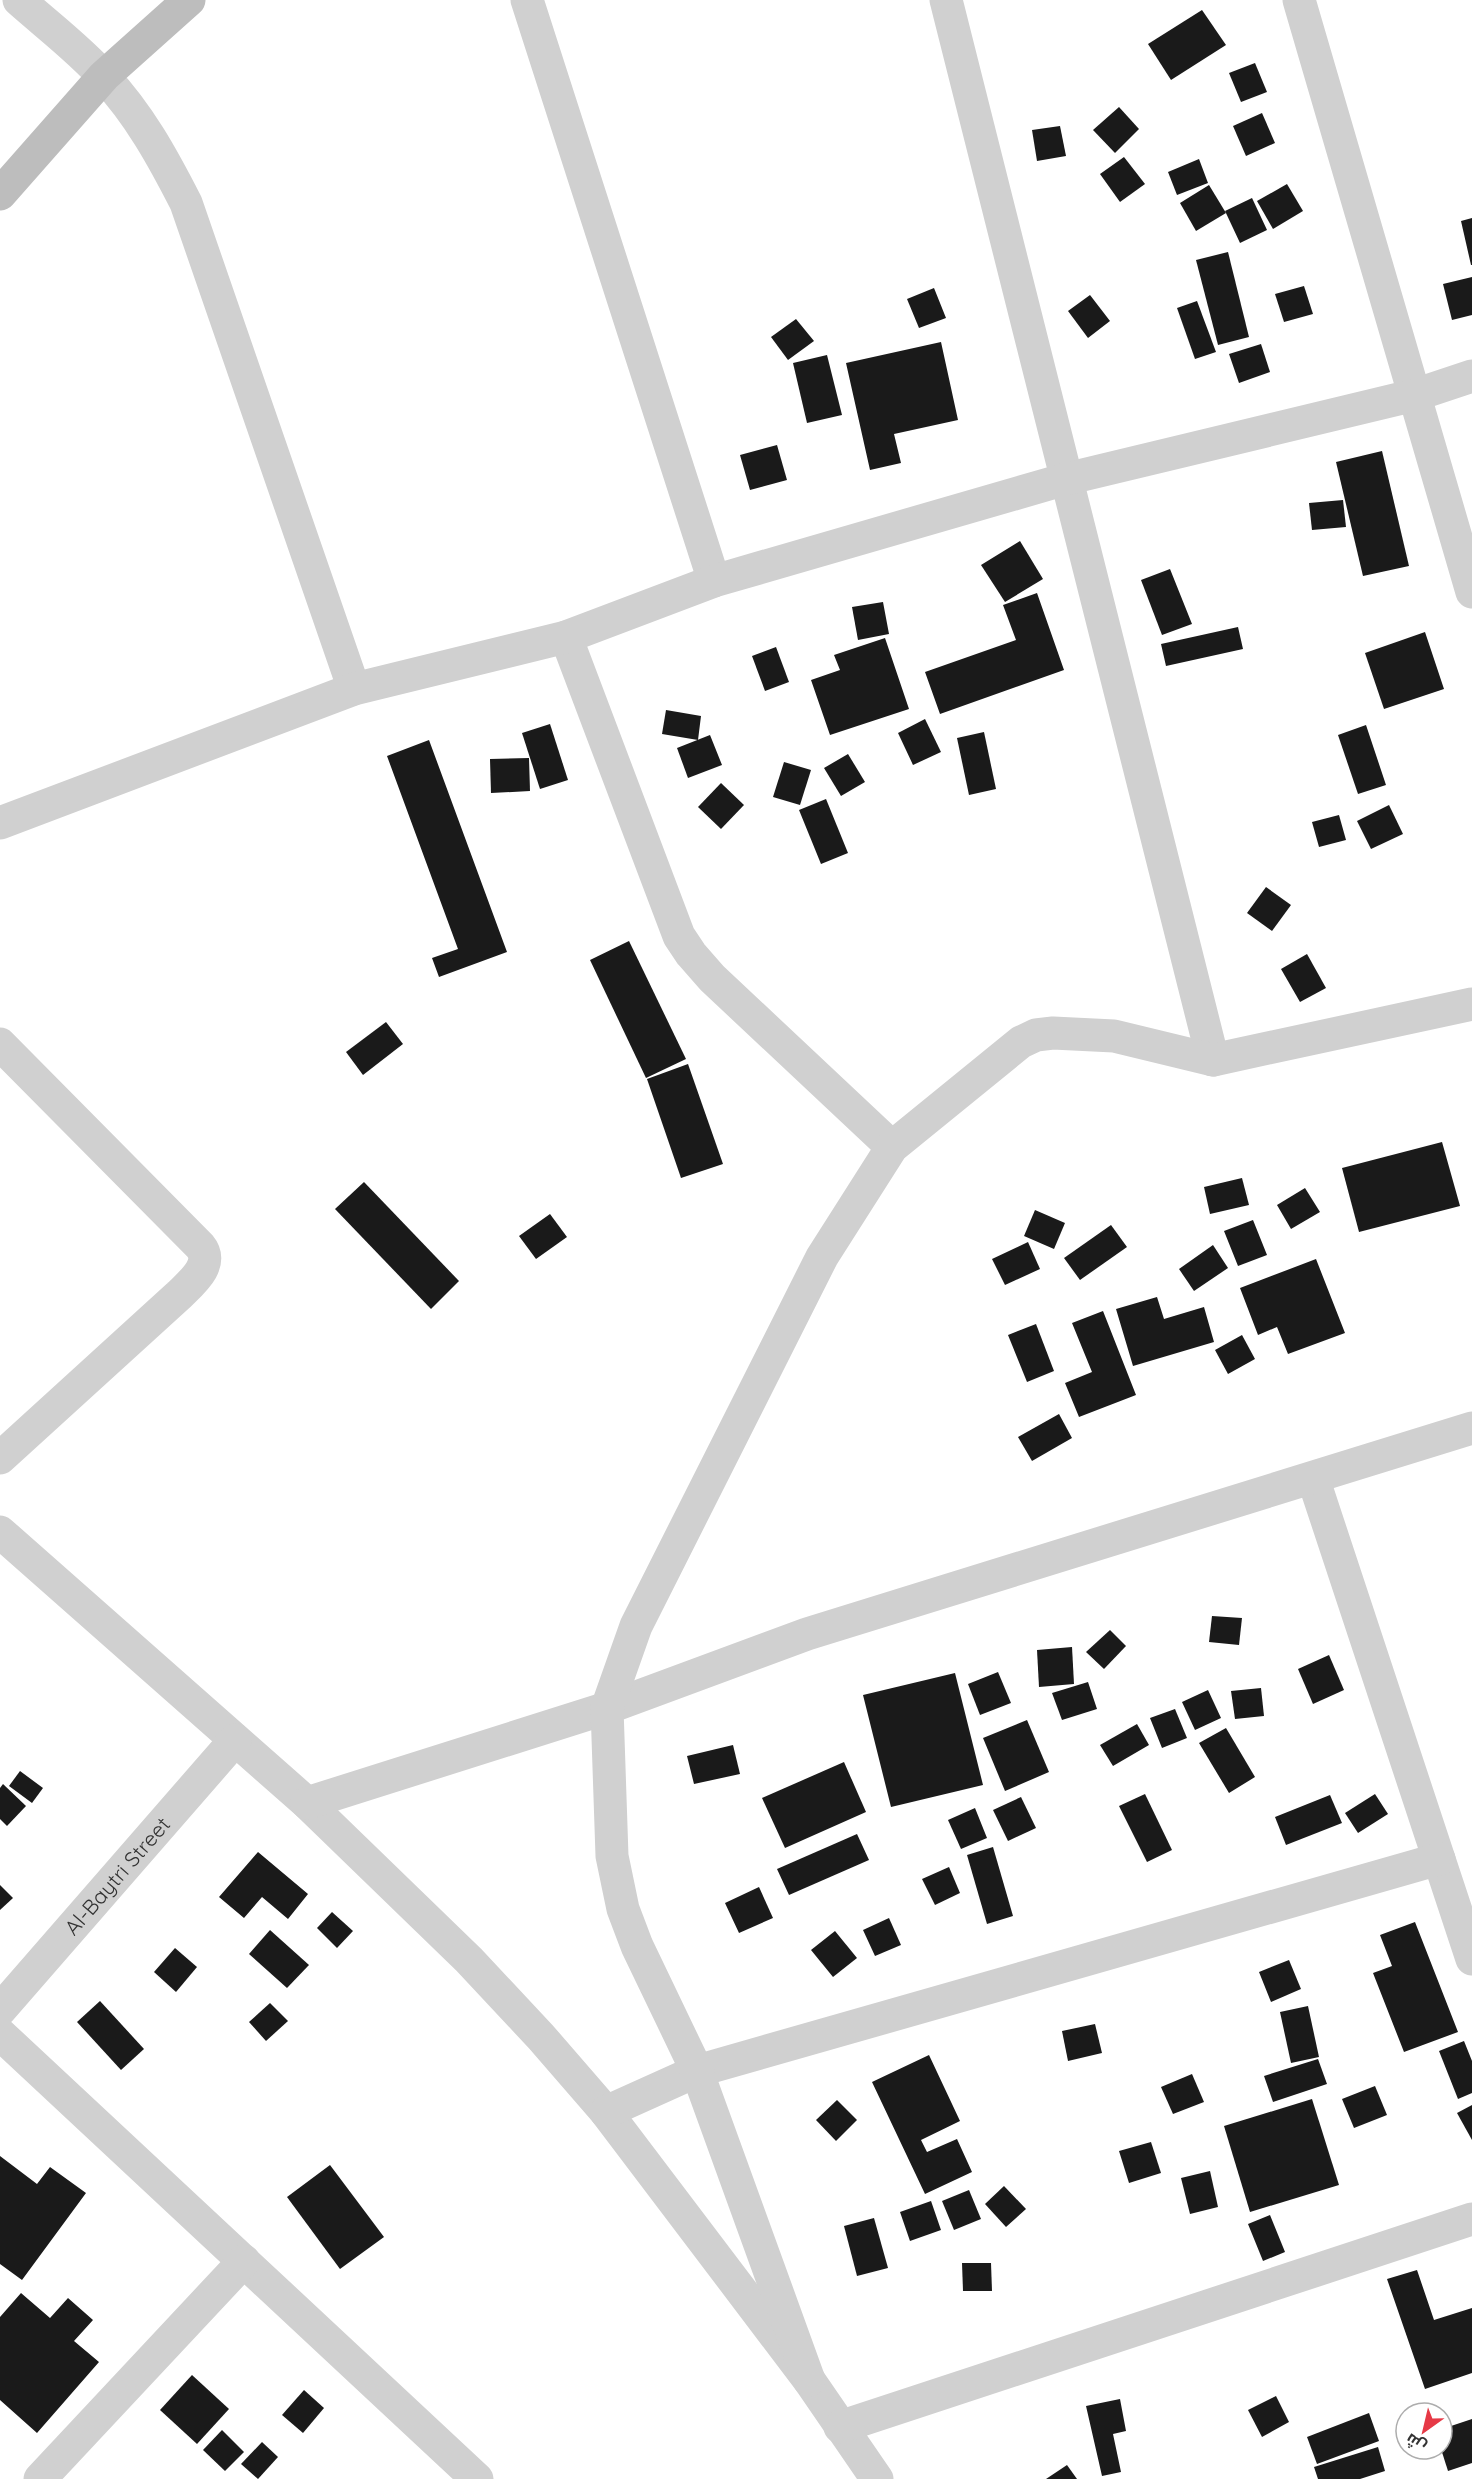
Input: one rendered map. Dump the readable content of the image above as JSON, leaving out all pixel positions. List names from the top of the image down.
{
  "streets": {
    "street": ["Al-Baytri Street"]
  },
  "north": "bottom left"
}
